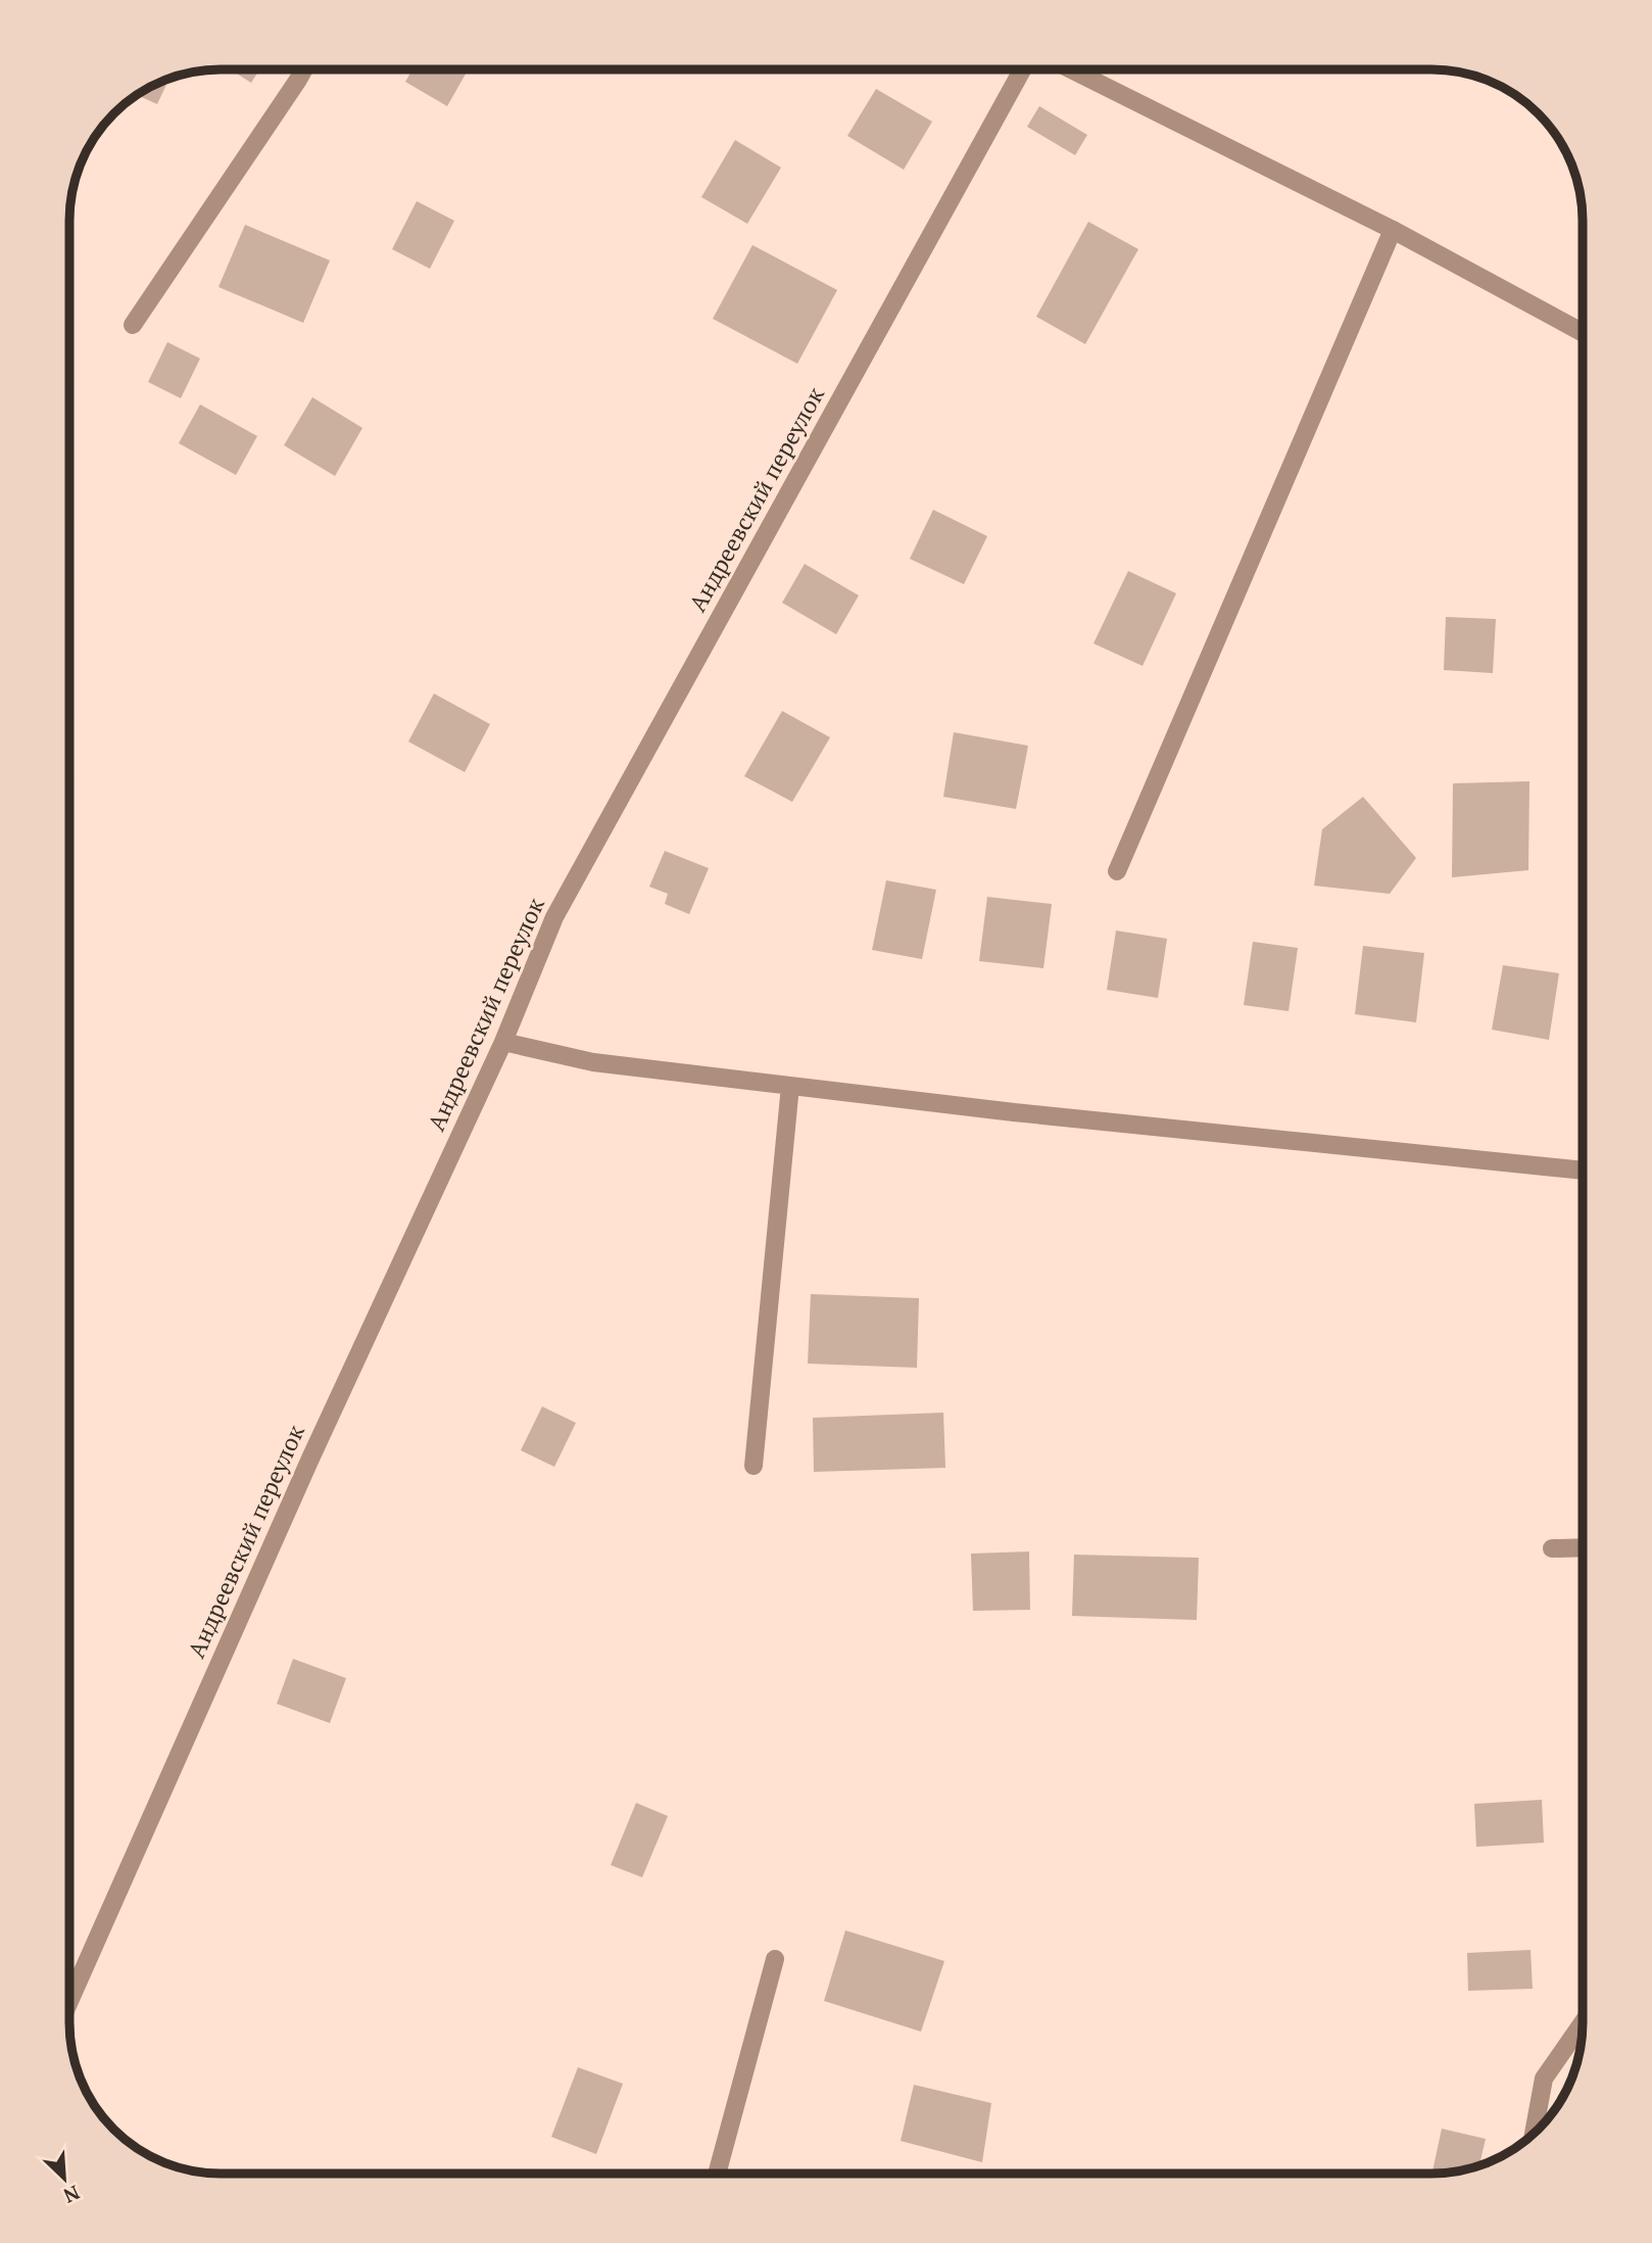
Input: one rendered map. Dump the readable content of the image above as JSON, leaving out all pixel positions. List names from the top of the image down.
{
  "streets": {
    "street": ["Андреевский переулок"]
  },
  "north": "bottom right"
}
